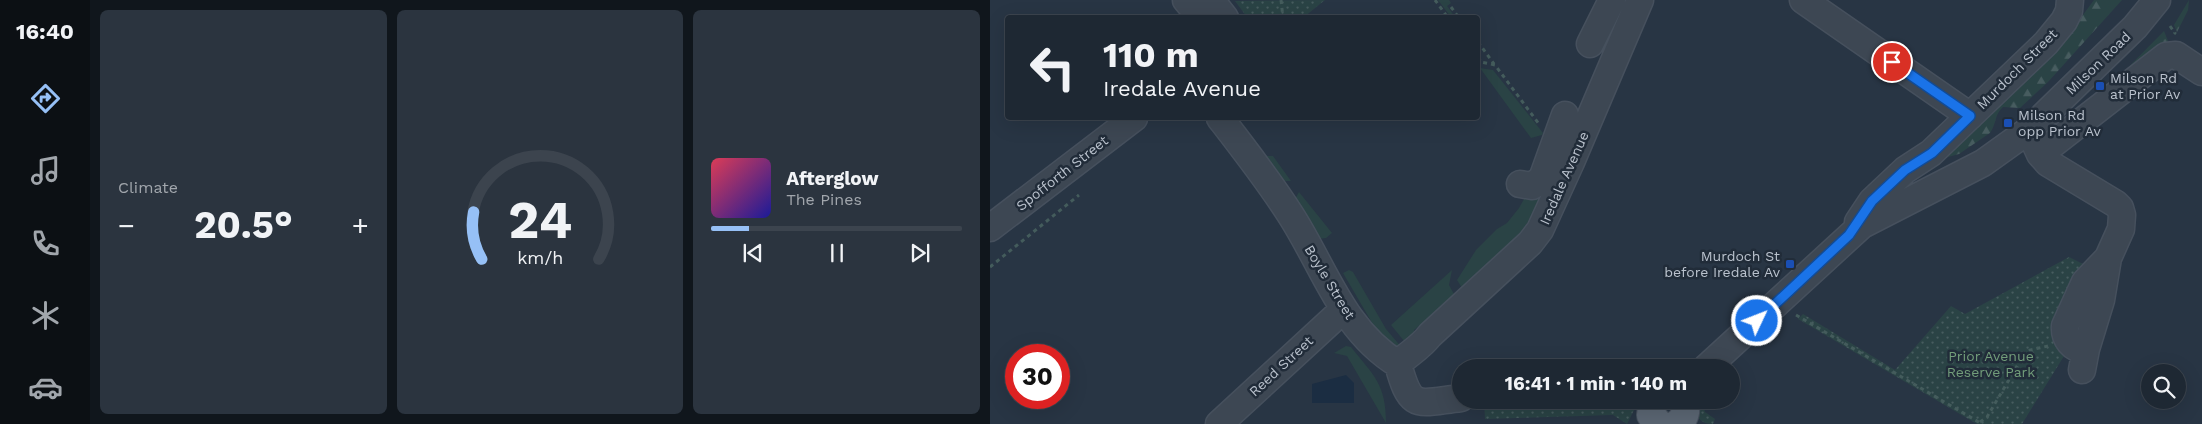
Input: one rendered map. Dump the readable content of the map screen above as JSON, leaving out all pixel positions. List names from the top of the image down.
{
  "streets": {
    "street": [
      "Milson Road",
      "Murdoch Street",
      "Spofforth Street",
      "Iredale Avenue",
      "Boyle Street",
      "Reed Street"
    ]
  },
  "crossings": [
    ["Milson Road", "Murdoch Street"],
    ["Iredale Avenue", "Boyle Street"],
    ["Boyle Street", "Reed Street"]
  ],
  "parks": ["Prior Avenue Reserve Park"],
  "places": {
    "transit": ["Milson Rd at Prior Av", "Milson Rd opp Prior Av", "Murdoch St before Iredale Av"]
  },
  "page": {
    "tabs": "16:40",
    "tile": "Climate",
    "turn": ["110 m", "Iredale Avenue"],
    "song": ["Afterglow", "The Pines"],
    "heat": ["−", "20.5°", "+"],
    "limit": "30",
    "trip": "16:41 · 1 min · 140 m",
    "gauge": ["24", "km/h"]
  }
}
